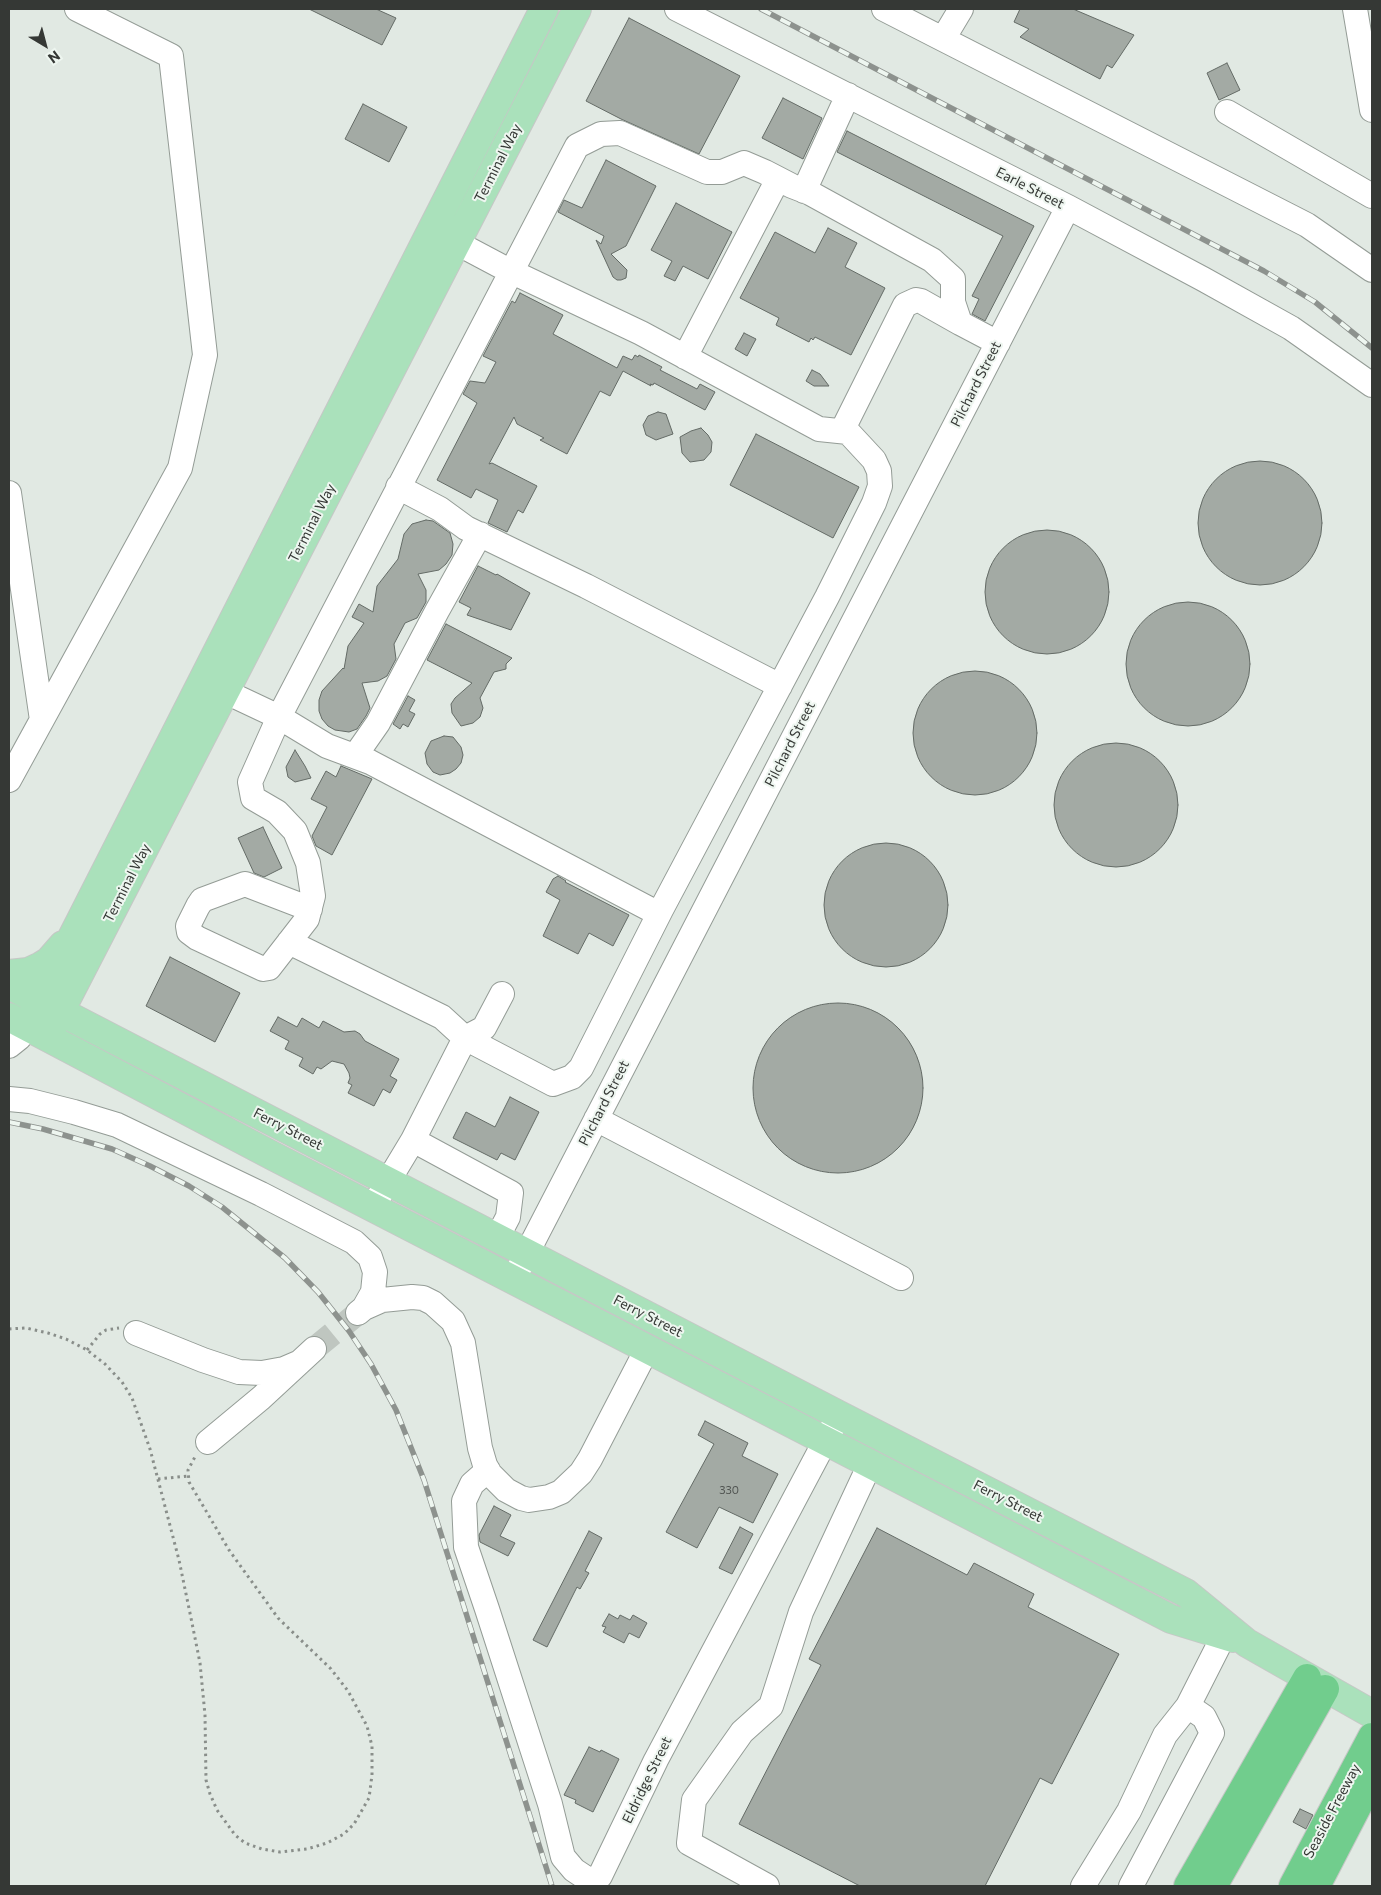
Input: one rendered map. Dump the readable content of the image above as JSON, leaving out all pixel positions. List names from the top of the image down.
{
  "streets": {
    "highway": ["Seaside Freeway"],
    "main road": ["Terminal Way", "Ferry Street"],
    "street": ["Earle Street", "Pilchard Street", "Eldridge Street"]
  },
  "crossings": [
    ["Terminal Way", "Ferry Street"],
    ["Earle Street", "Pilchard Street"],
    ["Pilchard Street", "Ferry Street"],
    ["Ferry Street", "Eldridge Street"]
  ],
  "house_numbers": ["330"],
  "north": "bottom right"
}
